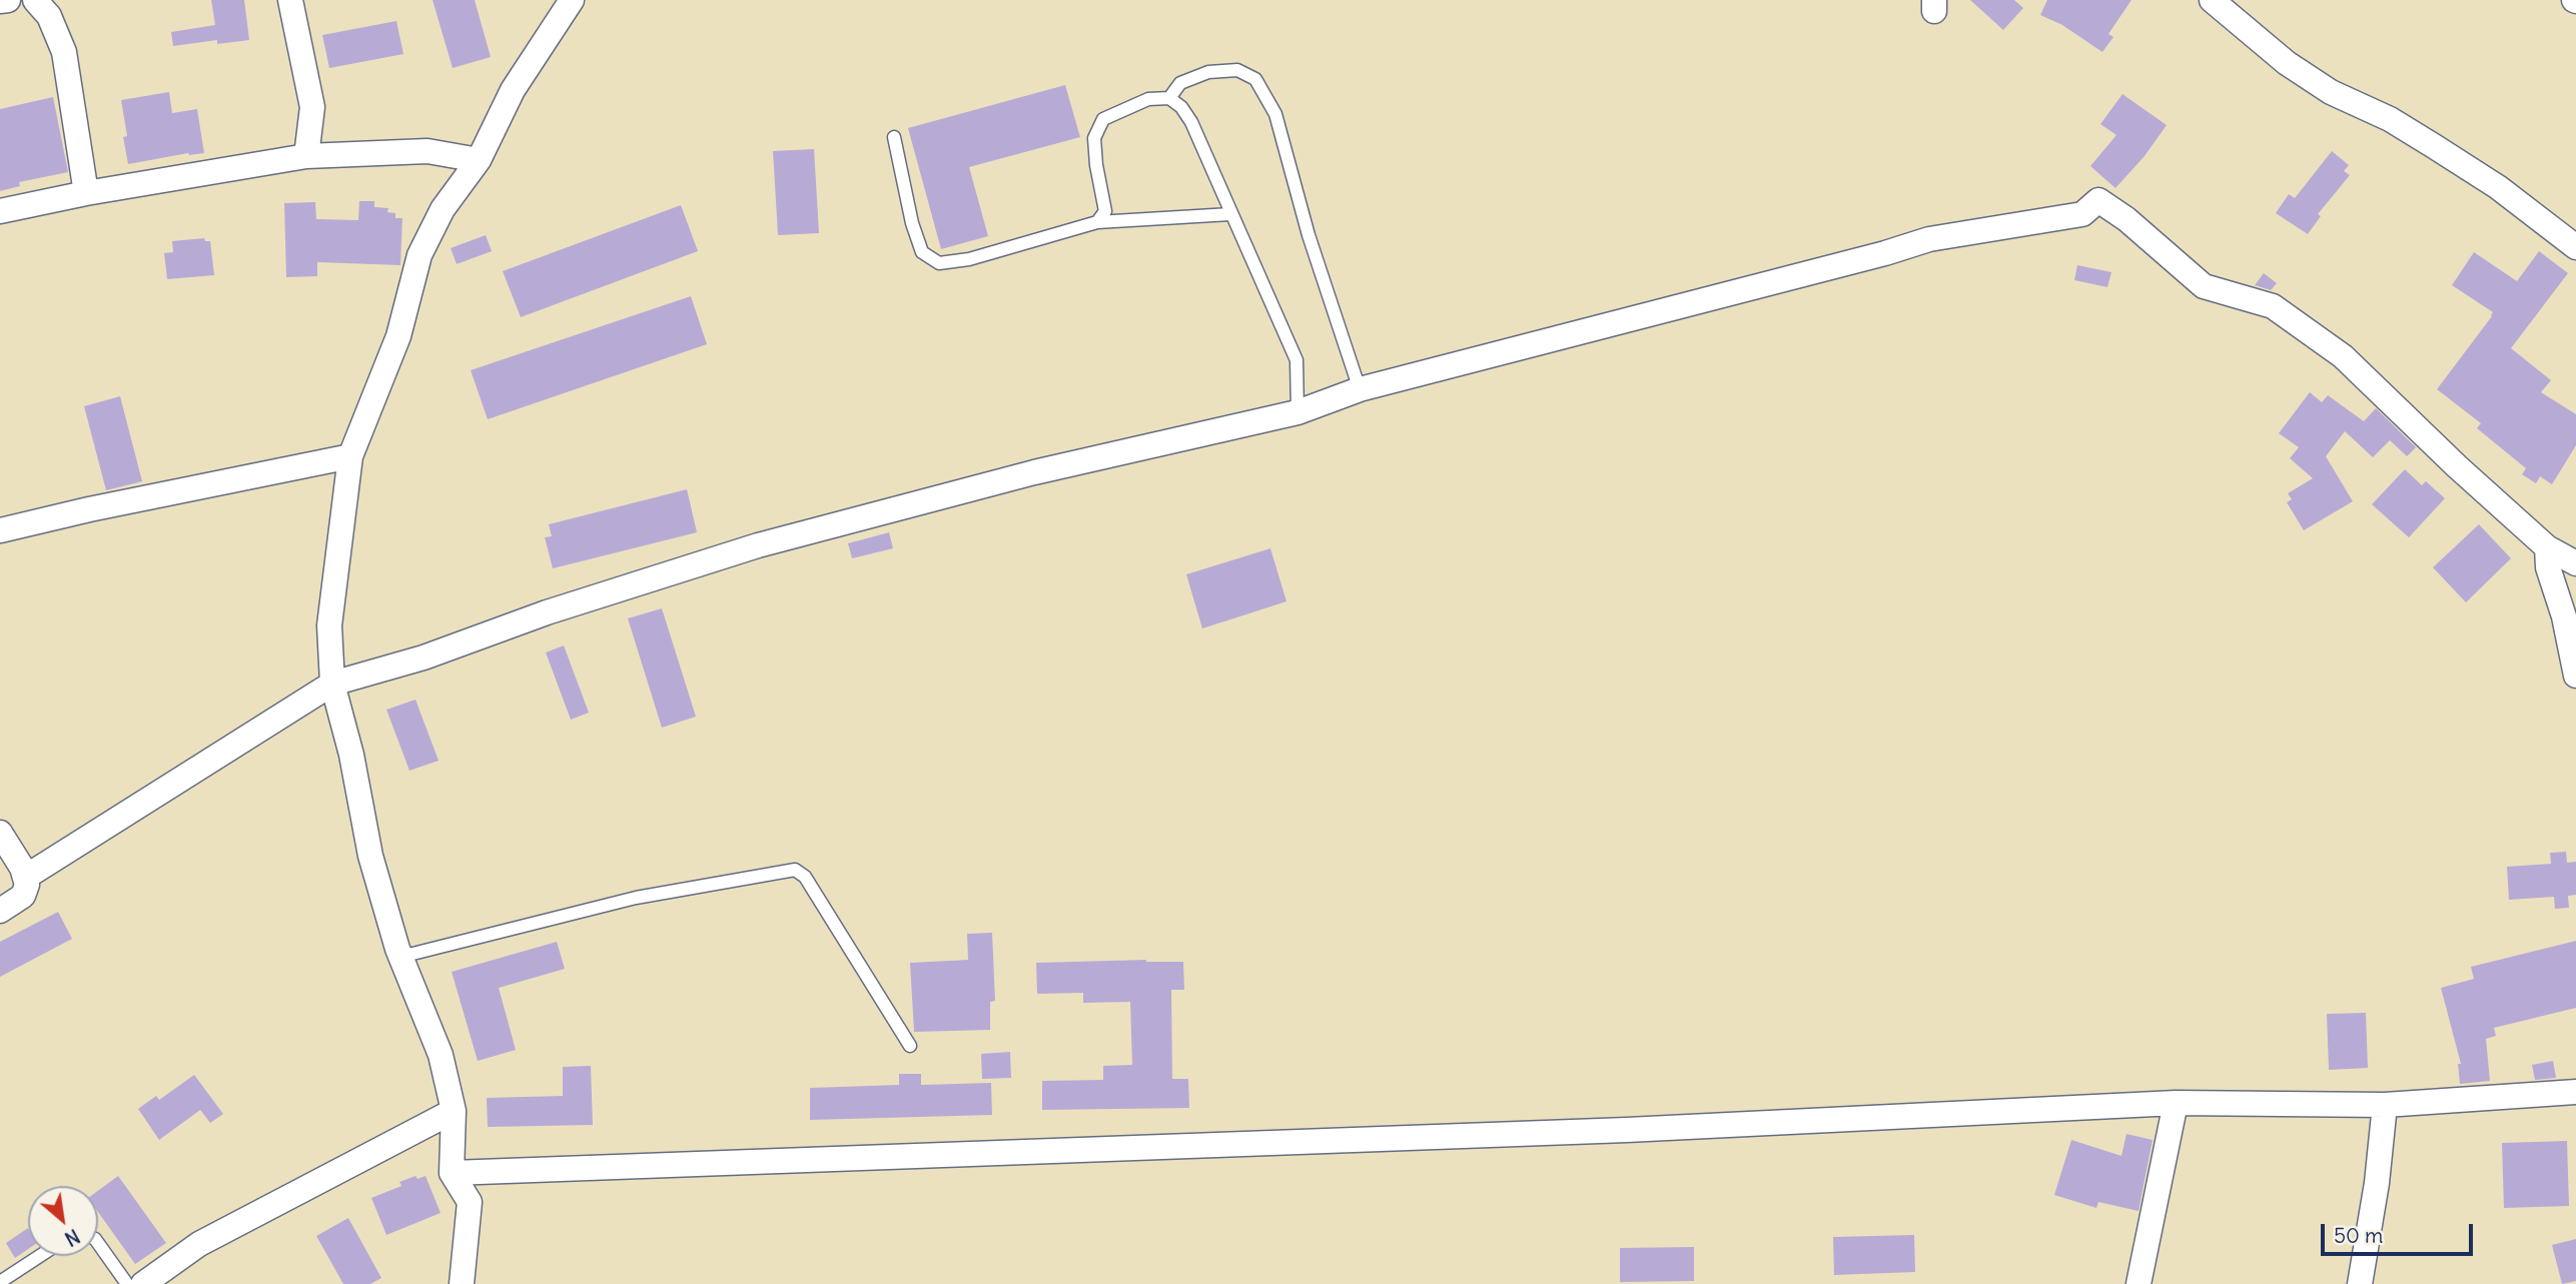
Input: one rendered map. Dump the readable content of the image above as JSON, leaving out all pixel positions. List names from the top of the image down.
{
  "scale_bar": "50 m",
  "north": "bottom right"
}
